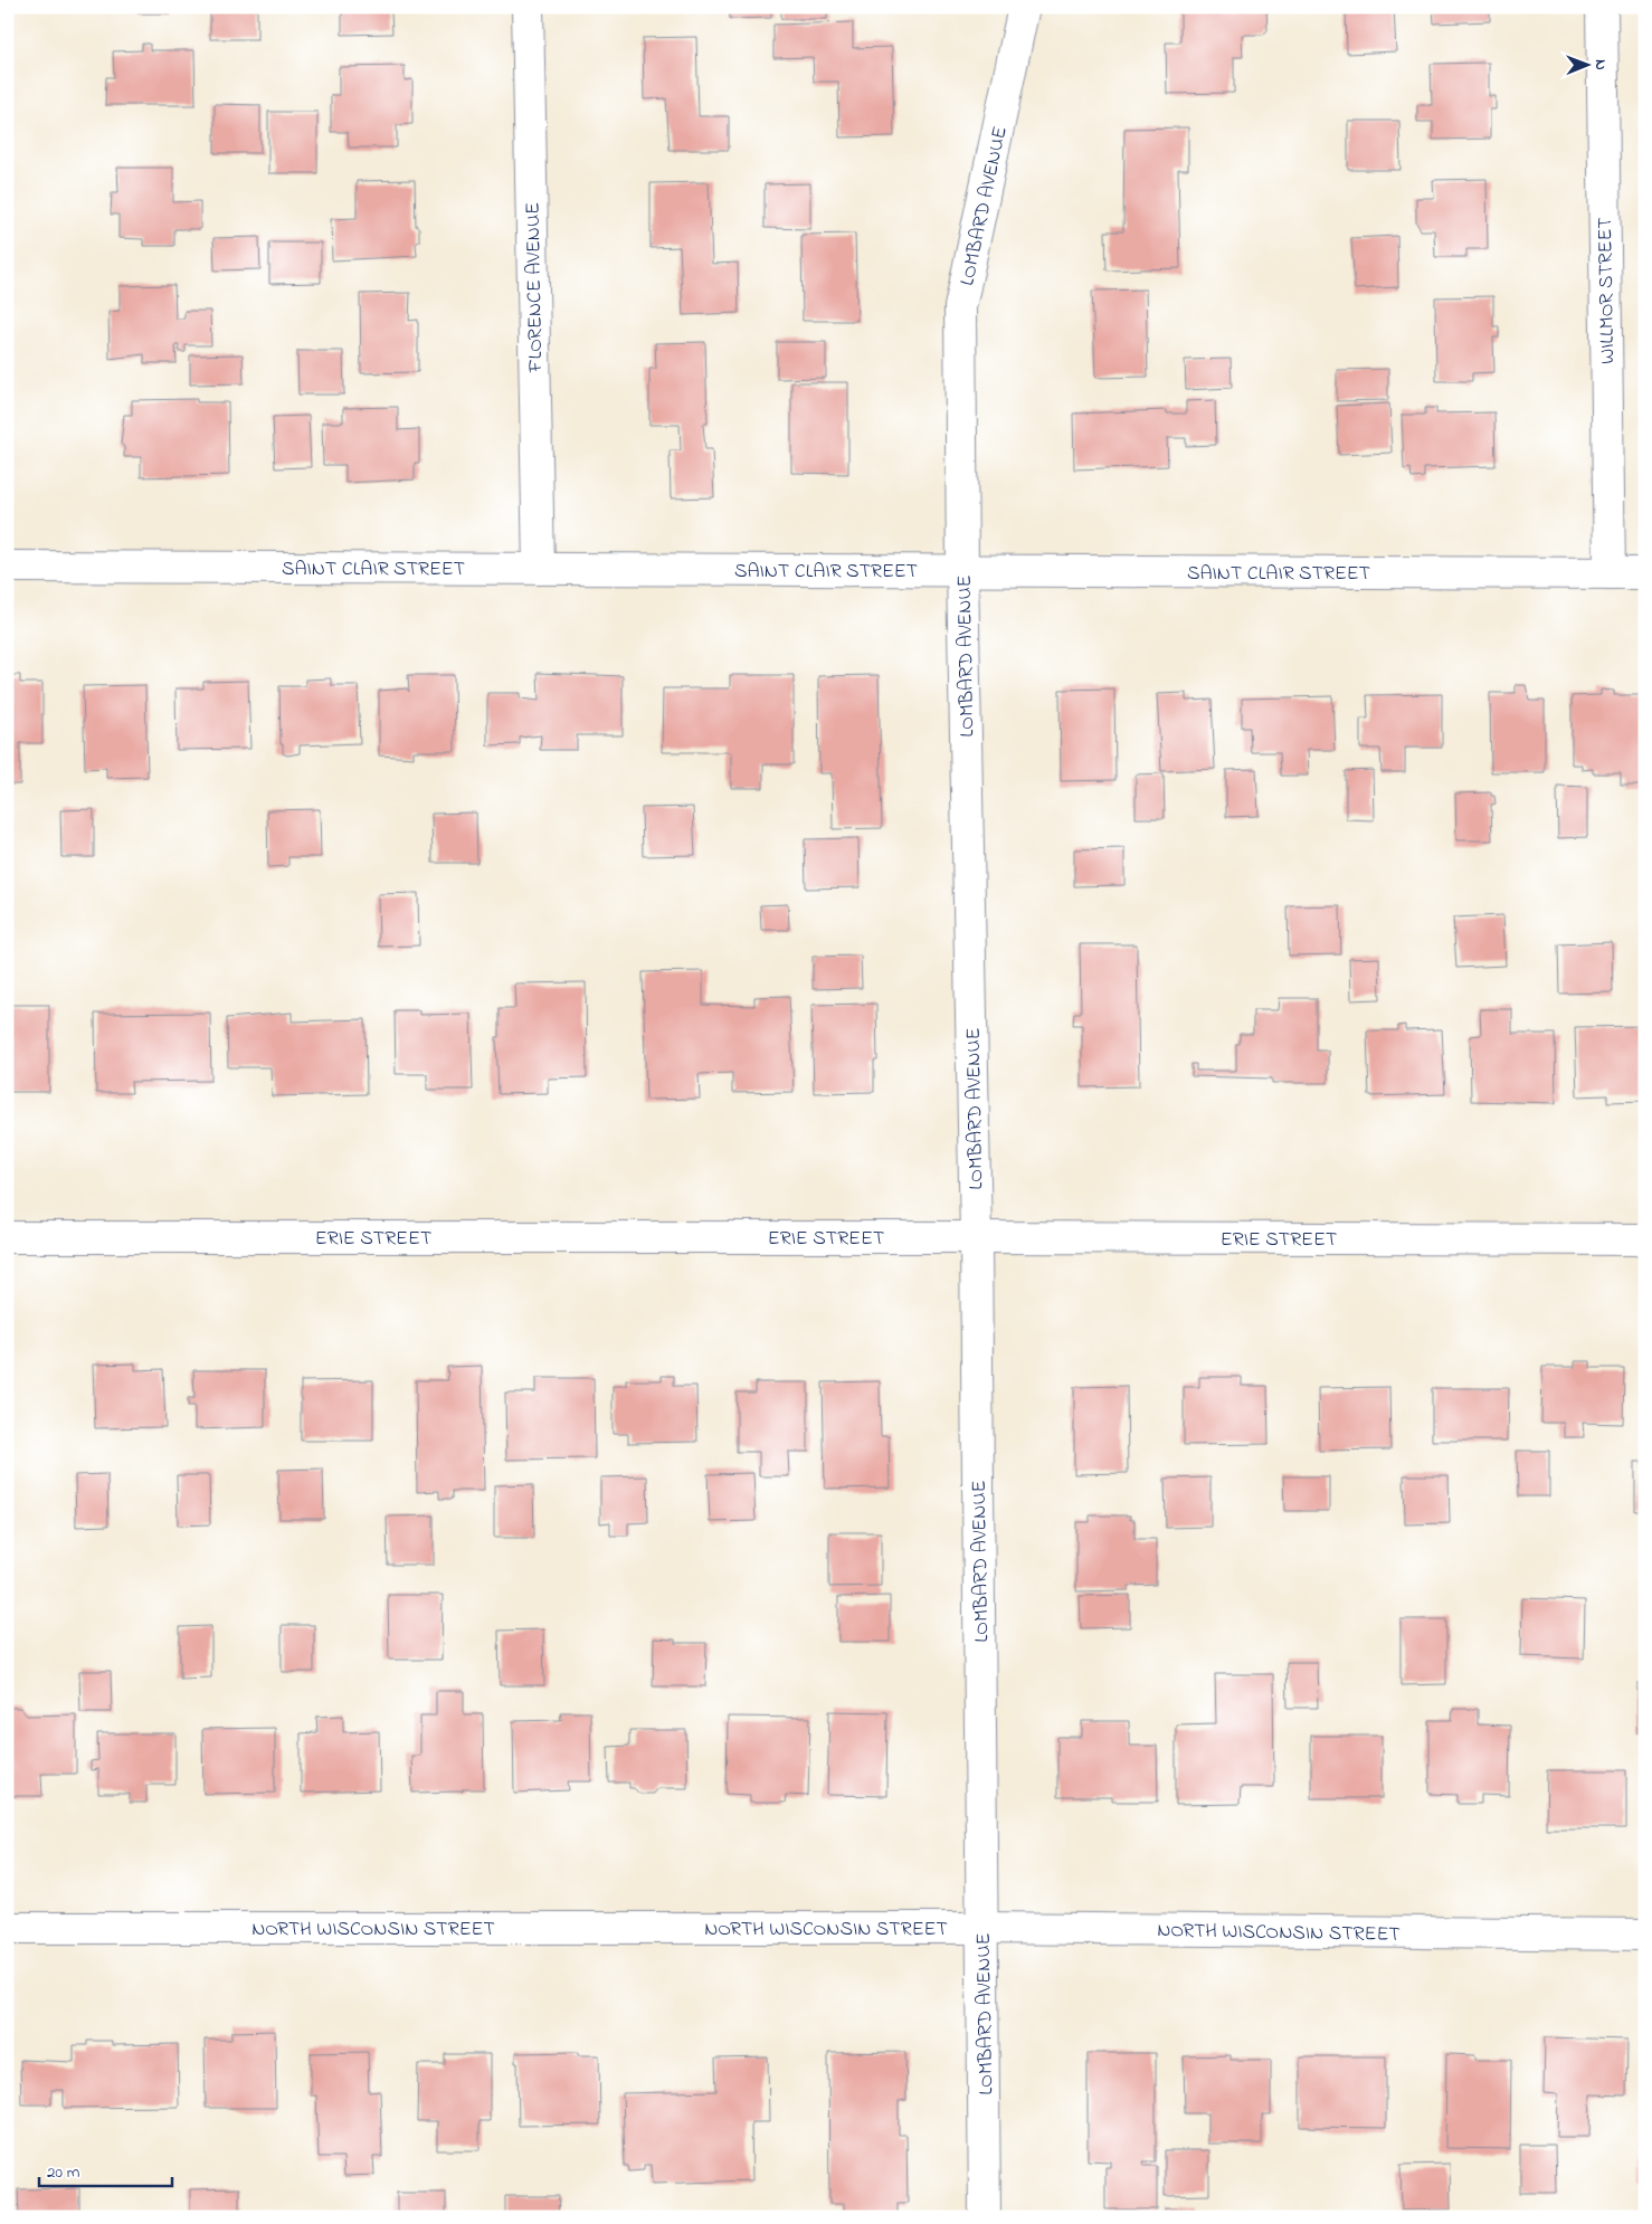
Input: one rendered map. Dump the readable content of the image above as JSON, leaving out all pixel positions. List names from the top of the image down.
{
  "streets": {
    "street": [
      "LOMBARD AVENUE",
      "FLORENCE AVENUE",
      "WILLMOR STREET",
      "SAINT CLAIR STREET",
      "ERIE STREET",
      "NORTH WISCONSIN STREET"
    ]
  },
  "crossings": [
    ["LOMBARD AVENUE", "SAINT CLAIR STREET"],
    ["LOMBARD AVENUE", "ERIE STREET"],
    ["LOMBARD AVENUE", "NORTH WISCONSIN STREET"],
    ["FLORENCE AVENUE", "SAINT CLAIR STREET"],
    ["WILLMOR STREET", "SAINT CLAIR STREET"]
  ],
  "scale_bar": "20 m",
  "north": "right"
}
